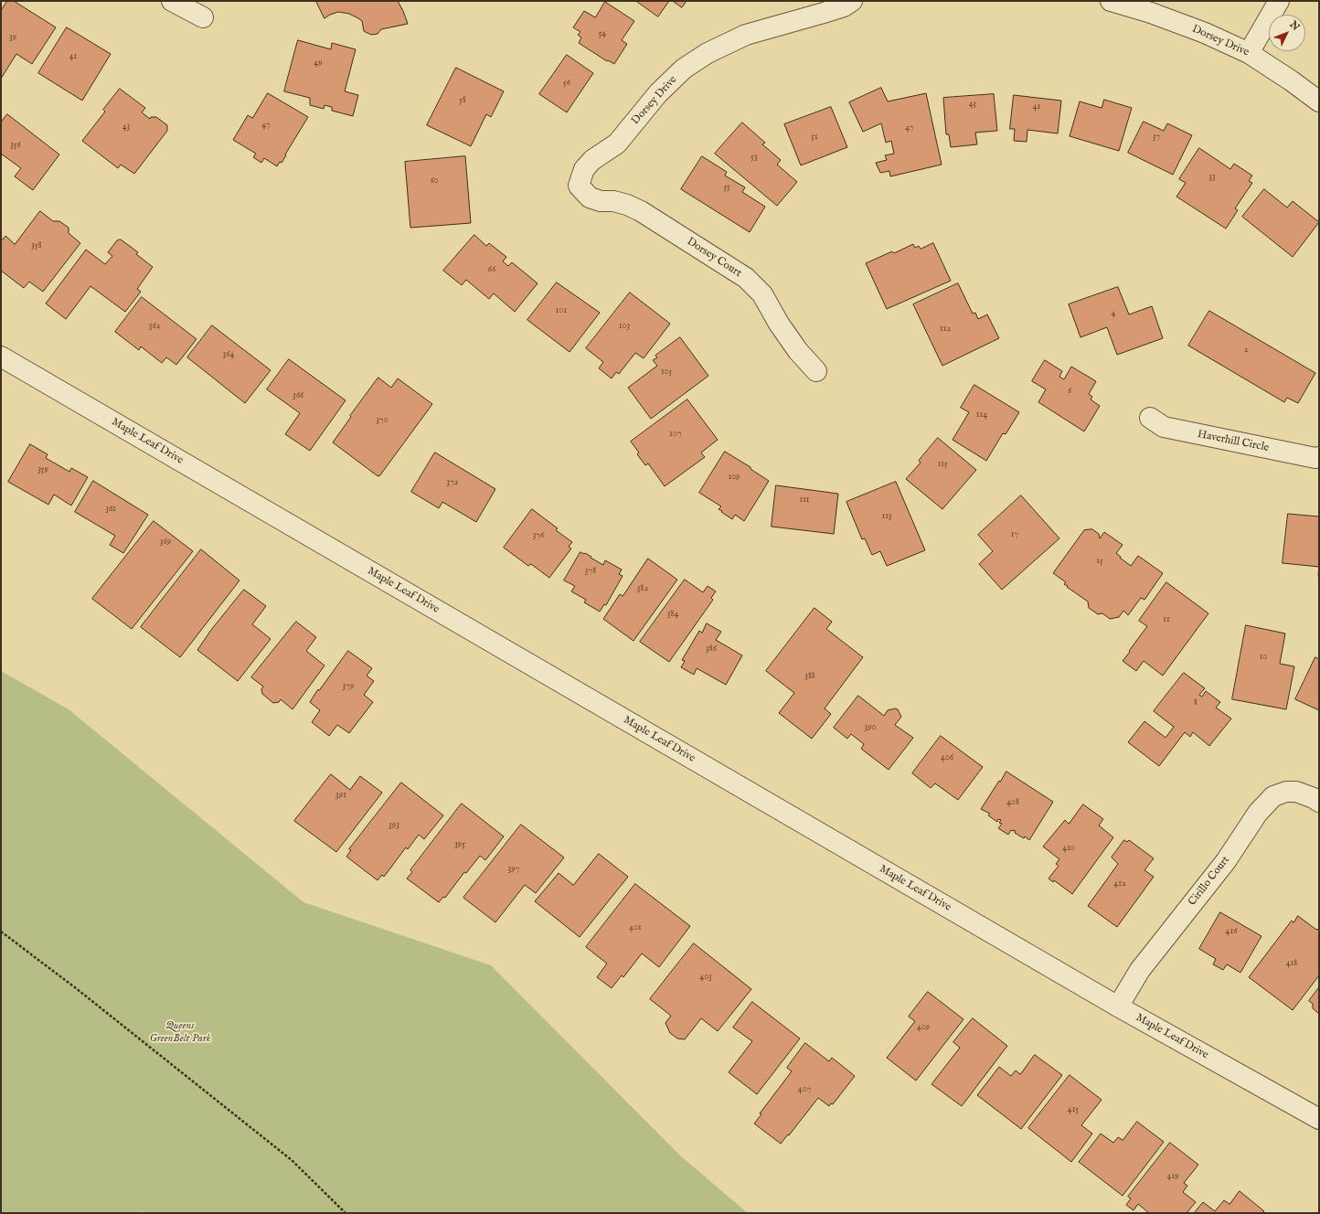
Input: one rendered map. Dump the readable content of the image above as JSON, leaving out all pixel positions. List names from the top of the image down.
{
  "streets": {
    "street": [
      "Dorsey Drive",
      "Dorsey Court",
      "Maple Leaf Drive",
      "Haverhill Circle",
      "Cirillo Court"
    ]
  },
  "crossings": [
    ["Dorsey Drive", "Dorsey Court"],
    ["Maple Leaf Drive", "Cirillo Court"]
  ],
  "parks": ["Queens GreenBelt Park"],
  "house_numbers": [
    "54",
    "39",
    "41",
    "49",
    "56",
    "58",
    "45",
    "41",
    "47",
    "43",
    "47",
    "51",
    "37",
    "356",
    "53",
    "33",
    "60",
    "55",
    "358",
    "66",
    "101",
    "4",
    "362",
    "103",
    "112",
    "2",
    "364",
    "105",
    "6",
    "366",
    "114",
    "370",
    "107",
    "115",
    "359",
    "109",
    "372",
    "111",
    "361",
    "113",
    "17",
    "376",
    "369",
    "15",
    "378",
    "382",
    "384",
    "11",
    "386",
    "10",
    "388",
    "379",
    "8",
    "390",
    "406",
    "391",
    "408",
    "393",
    "395",
    "410",
    "397",
    "412",
    "401",
    "416",
    "418",
    "403",
    "409",
    "407",
    "415",
    "419"
  ],
  "north": "top right"
}
